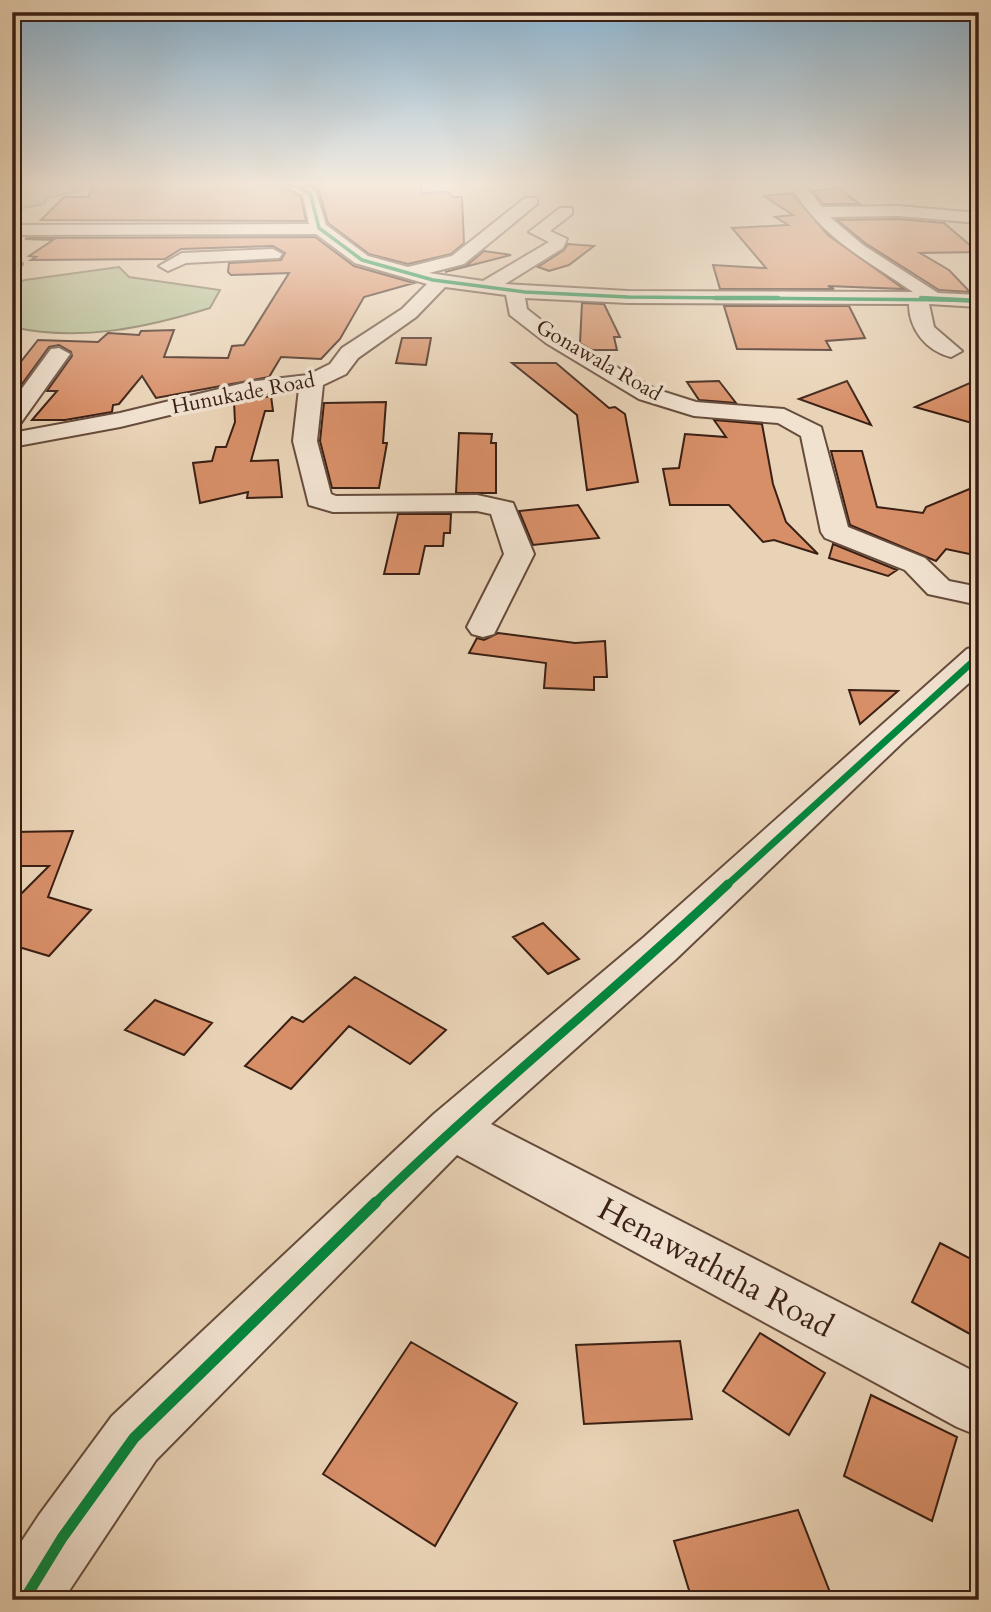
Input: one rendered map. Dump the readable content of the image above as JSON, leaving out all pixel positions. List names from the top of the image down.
{
  "streets": {
    "street": ["Gonawala Road", "Hunukade Road", "Henawaththa Road"]
  }
}
